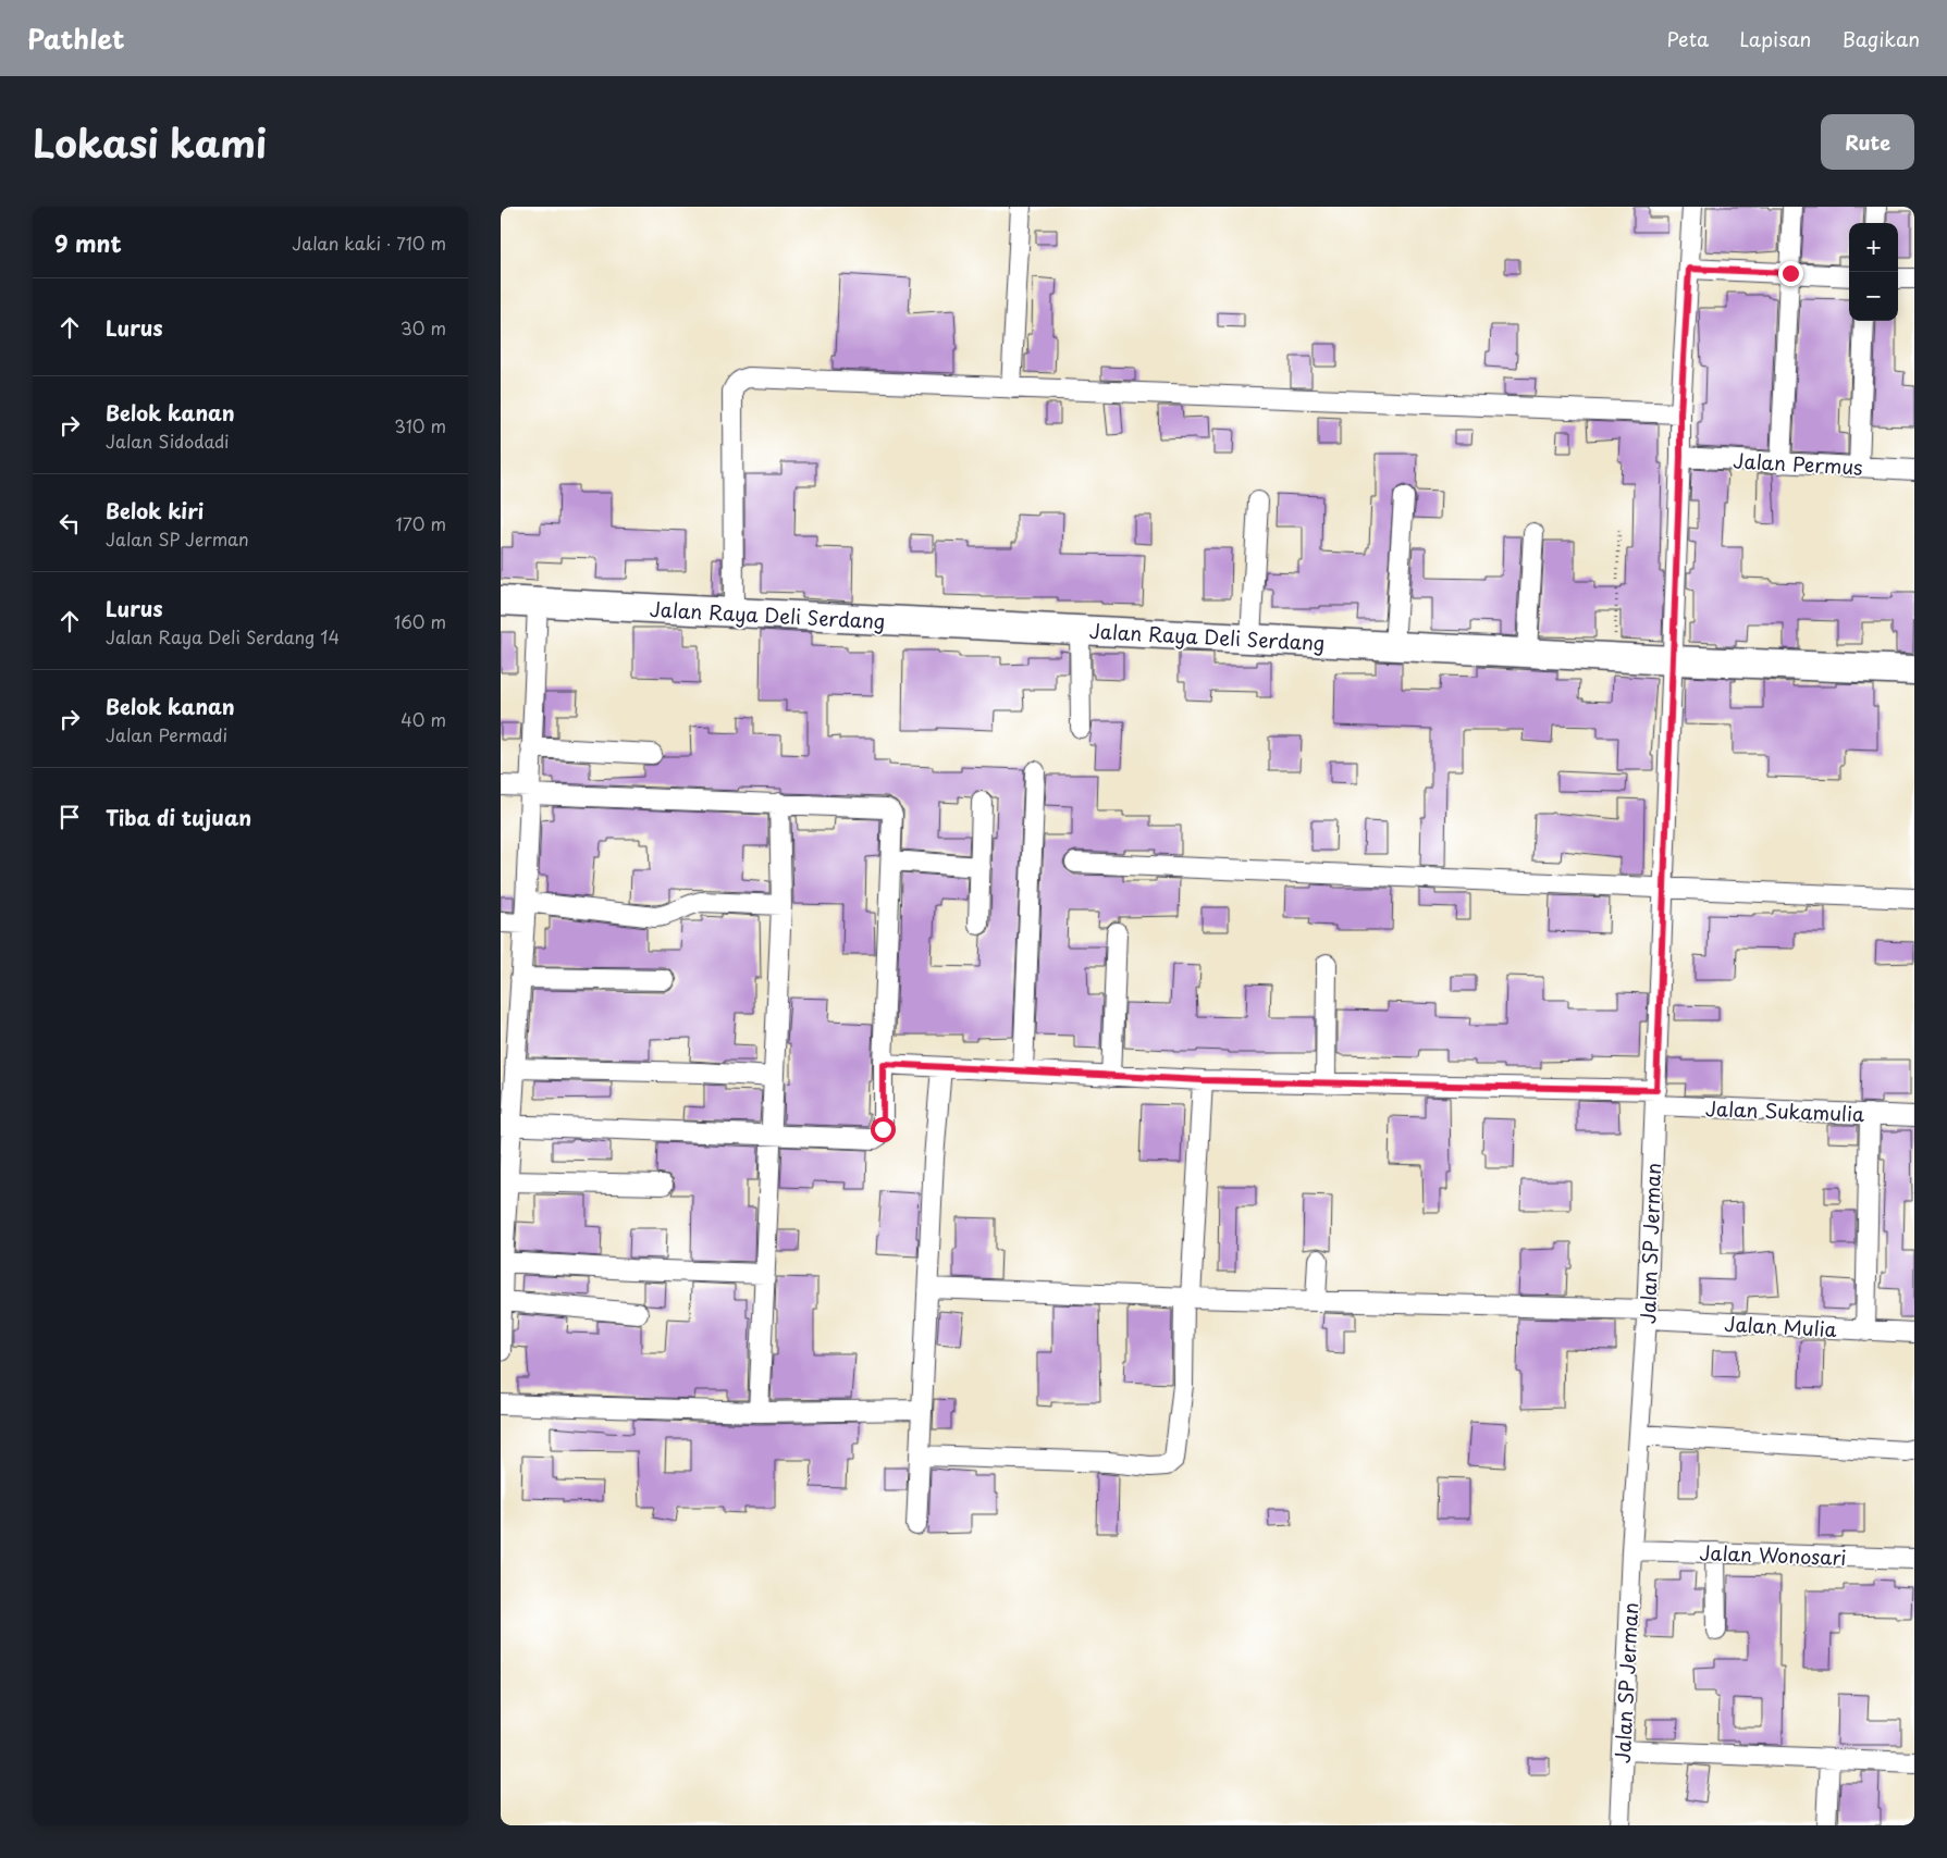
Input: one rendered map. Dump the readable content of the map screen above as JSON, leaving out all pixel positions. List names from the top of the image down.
{
  "streets": {
    "main road": ["Jalan Raya Deli Serdang"],
    "street": [
      "Jalan Permus",
      "Jalan Sukamulia",
      "Jalan SP Jerman",
      "Jalan Mulia",
      "Jalan Wonosari"
    ]
  },
  "crossings": [
    ["Jalan Permus", "Jalan SP Jerman"],
    ["Jalan Raya Deli Serdang", "Jalan SP Jerman"],
    ["Jalan Sukamulia", "Jalan SP Jerman"],
    ["Jalan SP Jerman", "Jalan Mulia"],
    ["Jalan SP Jerman", "Jalan Wonosari"]
  ],
  "page": {
    "header": "Pathlet",
    "nav": ["Peta", "Lapisan", "Bagikan"],
    "title": "Lokasi kami",
    "buttons": "Rute",
    "heading": ["9 mnt", "Jalan kaki · 710 m"],
    "map_buttons": ["+", "−"],
    "list": [
      ["Lurus", "30 m"],
      ["Belok kanan", "Jalan Sidodadi", "310 m"],
      ["Belok kiri", "Jalan SP Jerman", "170 m"],
      ["Lurus", "Jalan Raya Deli Serdang 14", "160 m"],
      ["Belok kanan", "Jalan Permadi", "40 m"],
      "Tiba di tujuan"
    ]
  }
}
